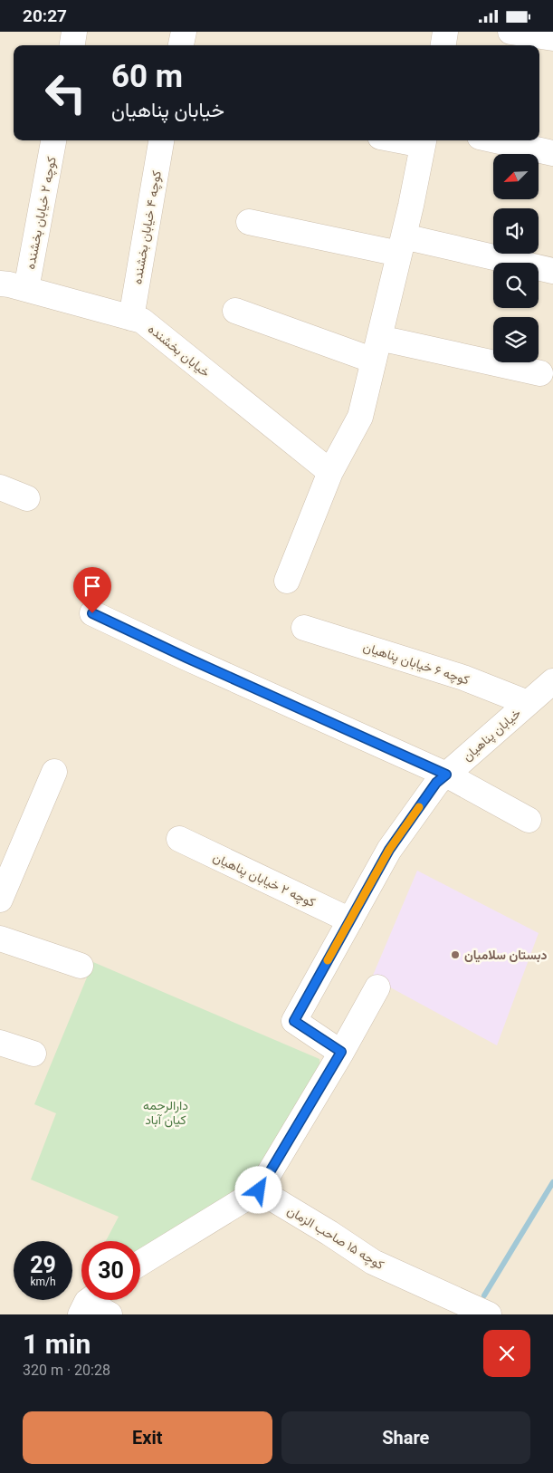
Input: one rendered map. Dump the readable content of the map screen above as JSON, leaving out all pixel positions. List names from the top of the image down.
{
  "streets": {
    "street": [
      "کوچه ۲ خیابان بخشنده",
      "کوچه ۴ خیابان بخشنده",
      "خیابان بخشنده",
      "کوچه ۶ خیابان پناهیان",
      "خیابان پناهیان",
      "کوچه ۲ خیابان پناهیان",
      "کوچه ۱۵ صاحب الزمان"
    ]
  },
  "crossings": [
    ["کوچه ۲ خیابان بخشنده", "خیابان بخشنده"],
    ["کوچه ۴ خیابان بخشنده", "خیابان بخشنده"],
    ["کوچه ۶ خیابان پناهیان", "خیابان پناهیان"],
    ["خیابان پناهیان", "کوچه ۲ خیابان پناهیان"]
  ],
  "parks": ["دارالرحمه کیان آباد"],
  "places": ["دبستان سلامیان"],
  "north": "bottom left",
  "page": {
    "status": "20:27",
    "turn": ["60 m", "خیابان پناهیان"],
    "speed": "29 km/h",
    "limit": "30",
    "heading": ["1 min", "320 m · 20:28"],
    "buttons": ["Exit", "Share"]
  }
}
